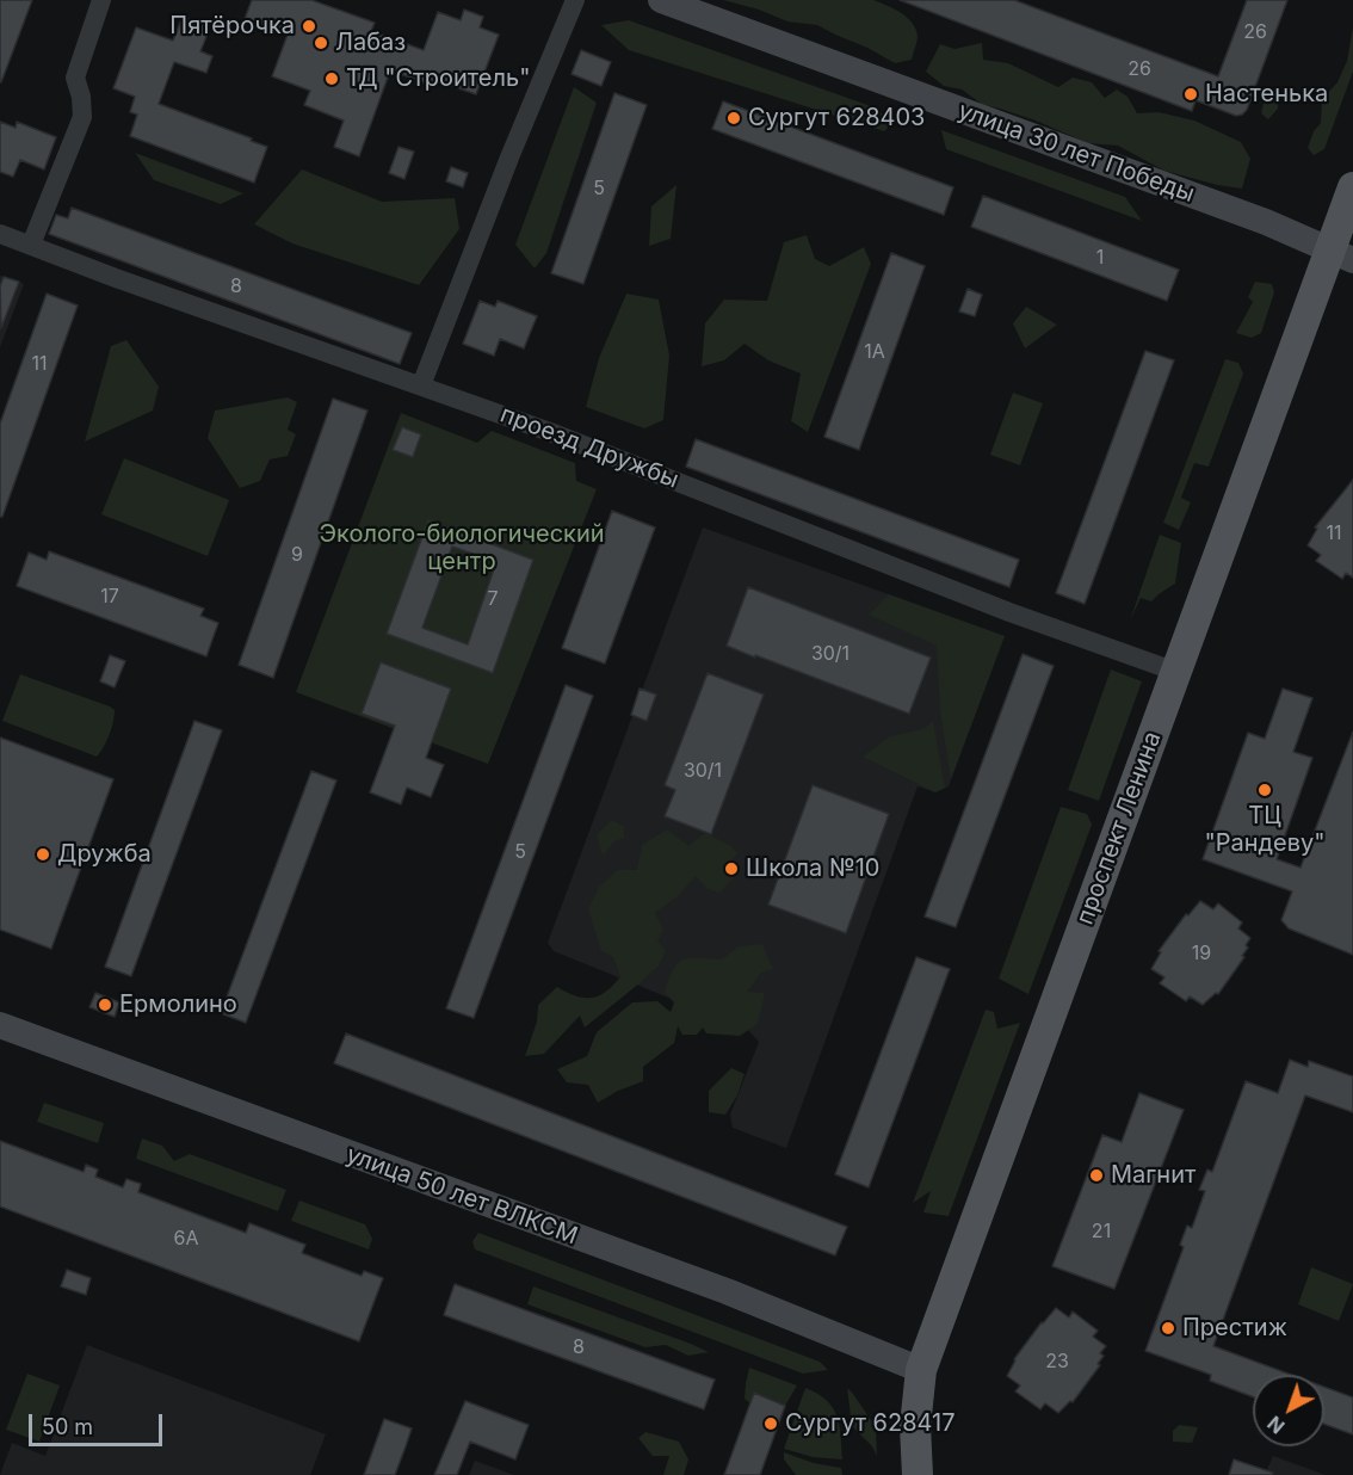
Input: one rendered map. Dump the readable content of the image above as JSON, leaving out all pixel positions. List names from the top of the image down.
{
  "streets": {
    "main road": ["улица 30 лет Победы", "проспект Ленина", "улица 50 лет ВЛКСМ"],
    "street": ["проезд Дружбы"]
  },
  "crossings": [
    ["улица 30 лет Победы", "проспект Ленина"],
    ["проезд Дружбы", "проспект Ленина"],
    ["проспект Ленина", "улица 50 лет ВЛКСМ"]
  ],
  "parks": ["Эколого-биологический центр"],
  "places": [
    "Пятёрочка",
    "Лабаз",
    "ТД \"Строитель\"",
    "Настенька",
    "Сургут 628403",
    "ТЦ \"Рандеву\"",
    "Дружба",
    "Школа №10",
    "Ермолино",
    "Магнит",
    "Престиж",
    "Сургут 628417"
  ],
  "house_numbers": [
    "26",
    "26",
    "5",
    "1",
    "8",
    "1А",
    "11",
    "11",
    "9",
    "17",
    "7",
    "30/1",
    "30/1",
    "5",
    "19",
    "21",
    "6А",
    "8",
    "23"
  ],
  "scale_bar": "50 m",
  "north": "bottom left"
}
